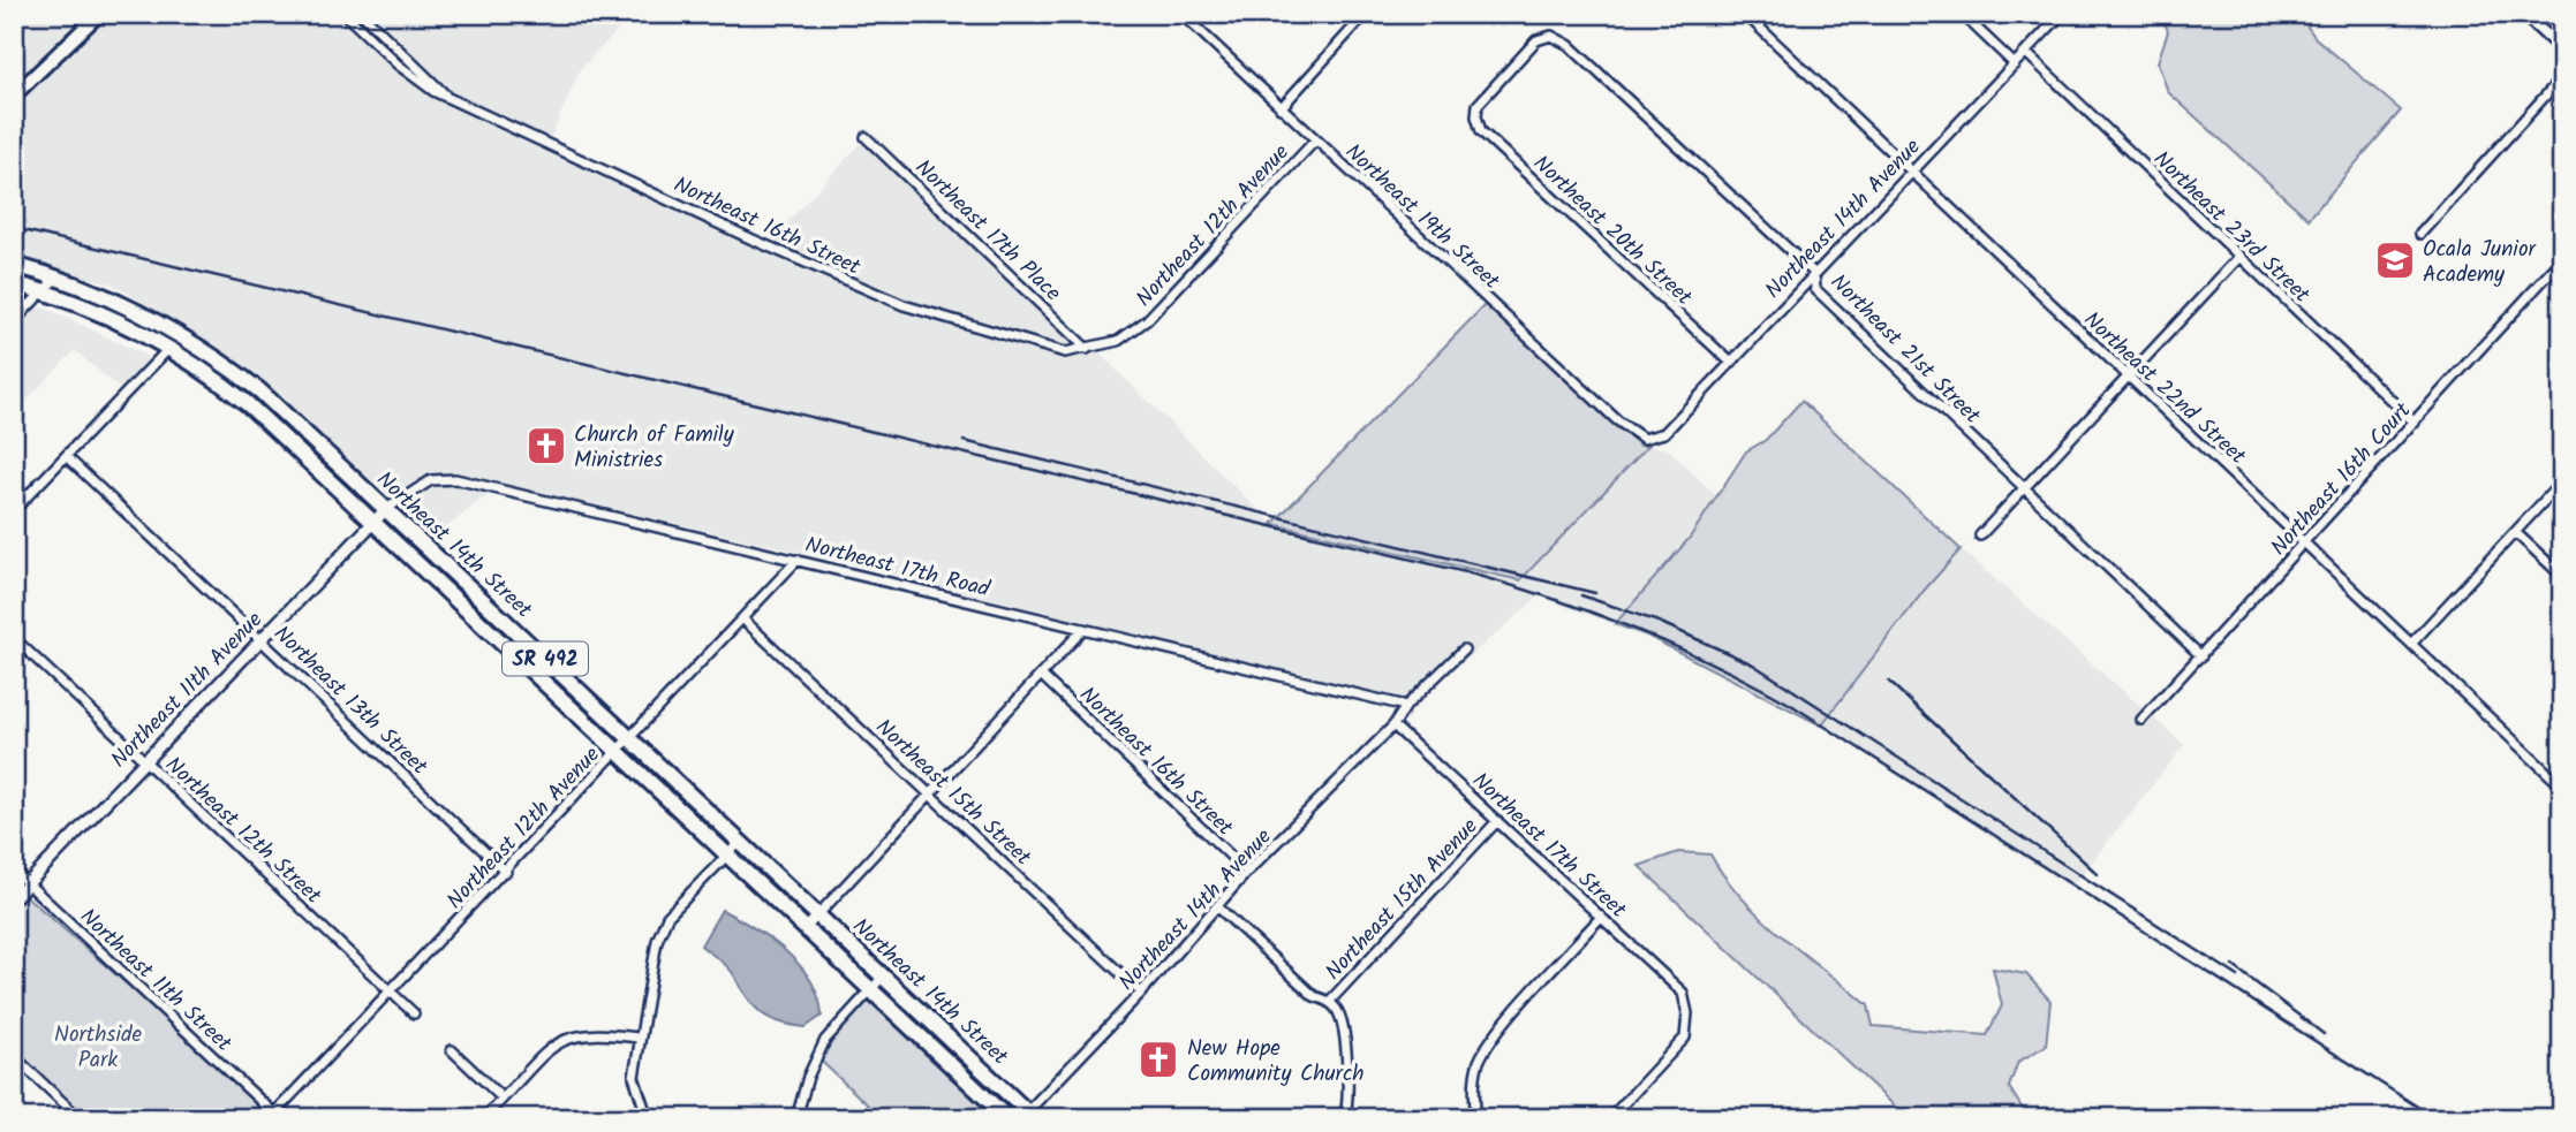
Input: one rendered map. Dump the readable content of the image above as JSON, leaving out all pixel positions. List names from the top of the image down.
{
  "streets": {
    "main road": ["Northeast 14th Street", "SR 492"],
    "street": [
      "Northeast 19th Street",
      "Northeast 14th Avenue",
      "Northeast 16th Street",
      "Northeast 12th Avenue",
      "Northeast 23rd Street",
      "Northeast 17th Place",
      "Northeast 20th Street",
      "Northeast 21st Street",
      "Northeast 22nd Street",
      "Northeast 16th Court",
      "Northeast 17th Road",
      "Northeast 11th Avenue",
      "Northeast 13th Street",
      "Northeast 15th Street",
      "Northeast 12th Street",
      "Northeast 17th Street",
      "Northeast 15th Avenue",
      "Northeast 11th Street"
    ]
  },
  "crossings": [
    ["Northeast 19th Street", "Northeast 14th Avenue"],
    ["Northeast 19th Street", "Northeast 12th Avenue"],
    ["Northeast 14th Avenue", "Northeast 16th Street"],
    ["Northeast 14th Avenue", "Northeast 23rd Street"],
    ["Northeast 14th Avenue", "Northeast 20th Street"],
    ["Northeast 14th Avenue", "Northeast 21st Street"],
    ["Northeast 14th Avenue", "Northeast 22nd Street"],
    ["Northeast 14th Avenue", "Northeast 14th Street"],
    ["Northeast 14th Avenue", "Northeast 15th Street"],
    ["Northeast 14th Avenue", "Northeast 17th Street"],
    ["Northeast 16th Street", "Northeast 12th Avenue"],
    ["Northeast 16th Street", "Northeast 17th Place"],
    ["Northeast 12th Avenue", "Northeast 17th Place"],
    ["Northeast 12th Avenue", "Northeast 14th Street"],
    ["Northeast 12th Avenue", "Northeast 17th Road"],
    ["Northeast 12th Avenue", "Northeast 13th Street"],
    ["Northeast 12th Avenue", "Northeast 15th Street"],
    ["Northeast 12th Avenue", "Northeast 12th Street"],
    ["Northeast 12th Avenue", "Northeast 11th Street"],
    ["Northeast 23rd Street", "Northeast 16th Court"],
    ["Northeast 20th Street", "Northeast 21st Street"],
    ["Northeast 21st Street", "Northeast 16th Court"],
    ["Northeast 22nd Street", "Northeast 16th Court"],
    ["Northeast 14th Street", "Northeast 17th Road"],
    ["Northeast 14th Street", "Northeast 11th Avenue"],
    ["Northeast 17th Road", "Northeast 11th Avenue"],
    ["Northeast 11th Avenue", "Northeast 13th Street"],
    ["Northeast 11th Avenue", "Northeast 12th Street"],
    ["Northeast 11th Avenue", "Northeast 11th Street"],
    ["Northeast 17th Street", "Northeast 15th Avenue"]
  ],
  "parks": ["Northside Park"],
  "places": {
    "school or university": ["Ocala Junior Academy"],
    "church": ["Church of Family Ministries", "New Hope Community Church"]
  }
}
